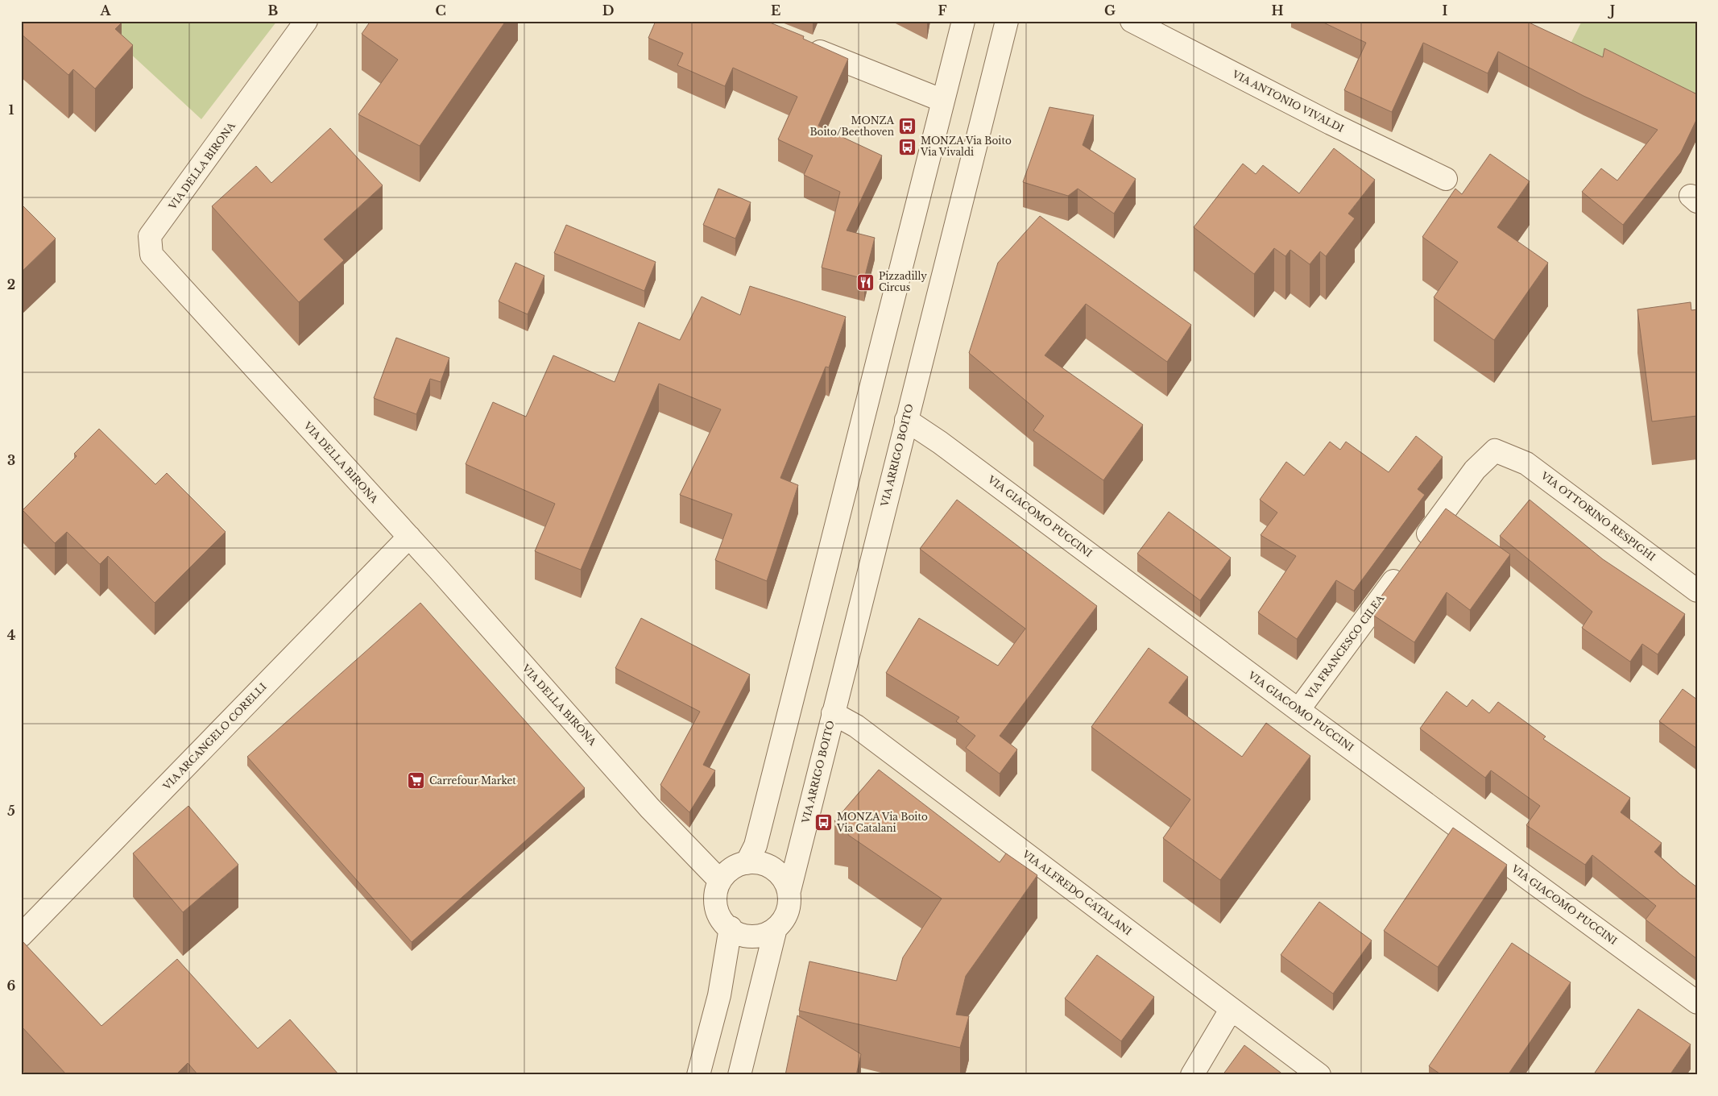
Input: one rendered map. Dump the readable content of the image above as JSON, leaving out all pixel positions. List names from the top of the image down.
{
  "streets": {
    "street": [
      "VIA ANTONIO VIVALDI",
      "VIA DELLA BIRONA",
      "VIA ARRIGO BOITO",
      "VIA GIACOMO PUCCINI",
      "VIA OTTORINO RESPIGHI",
      "VIA FRANCESCO CILEA",
      "VIA ARCANGELO CORELLI",
      "VIA ALFREDO CATALANI"
    ]
  },
  "crossings": [
    ["VIA DELLA BIRONA", "VIA ARRIGO BOITO"],
    ["VIA DELLA BIRONA", "VIA ARCANGELO CORELLI"],
    ["VIA ARRIGO BOITO", "VIA GIACOMO PUCCINI"],
    ["VIA ARRIGO BOITO", "VIA ALFREDO CATALANI"],
    ["VIA GIACOMO PUCCINI", "VIA FRANCESCO CILEA"]
  ],
  "places": {
    "bus stop": ["MONZA Boito/Beethoven", "MONZA Via Boito Via Vivaldi", "MONZA Via Boito Via Catalani"],
    "restaurant": ["Pizzadilly Circus"],
    "supermarket": ["Carrefour Market"]
  },
  "grid": {
    "columns": [
      "A",
      "B",
      "C",
      "D",
      "E",
      "F",
      "G",
      "H",
      "I",
      "J"
    ],
    "rows": [
      "1",
      "2",
      "3",
      "4",
      "5",
      "6"
    ]
  }
}
